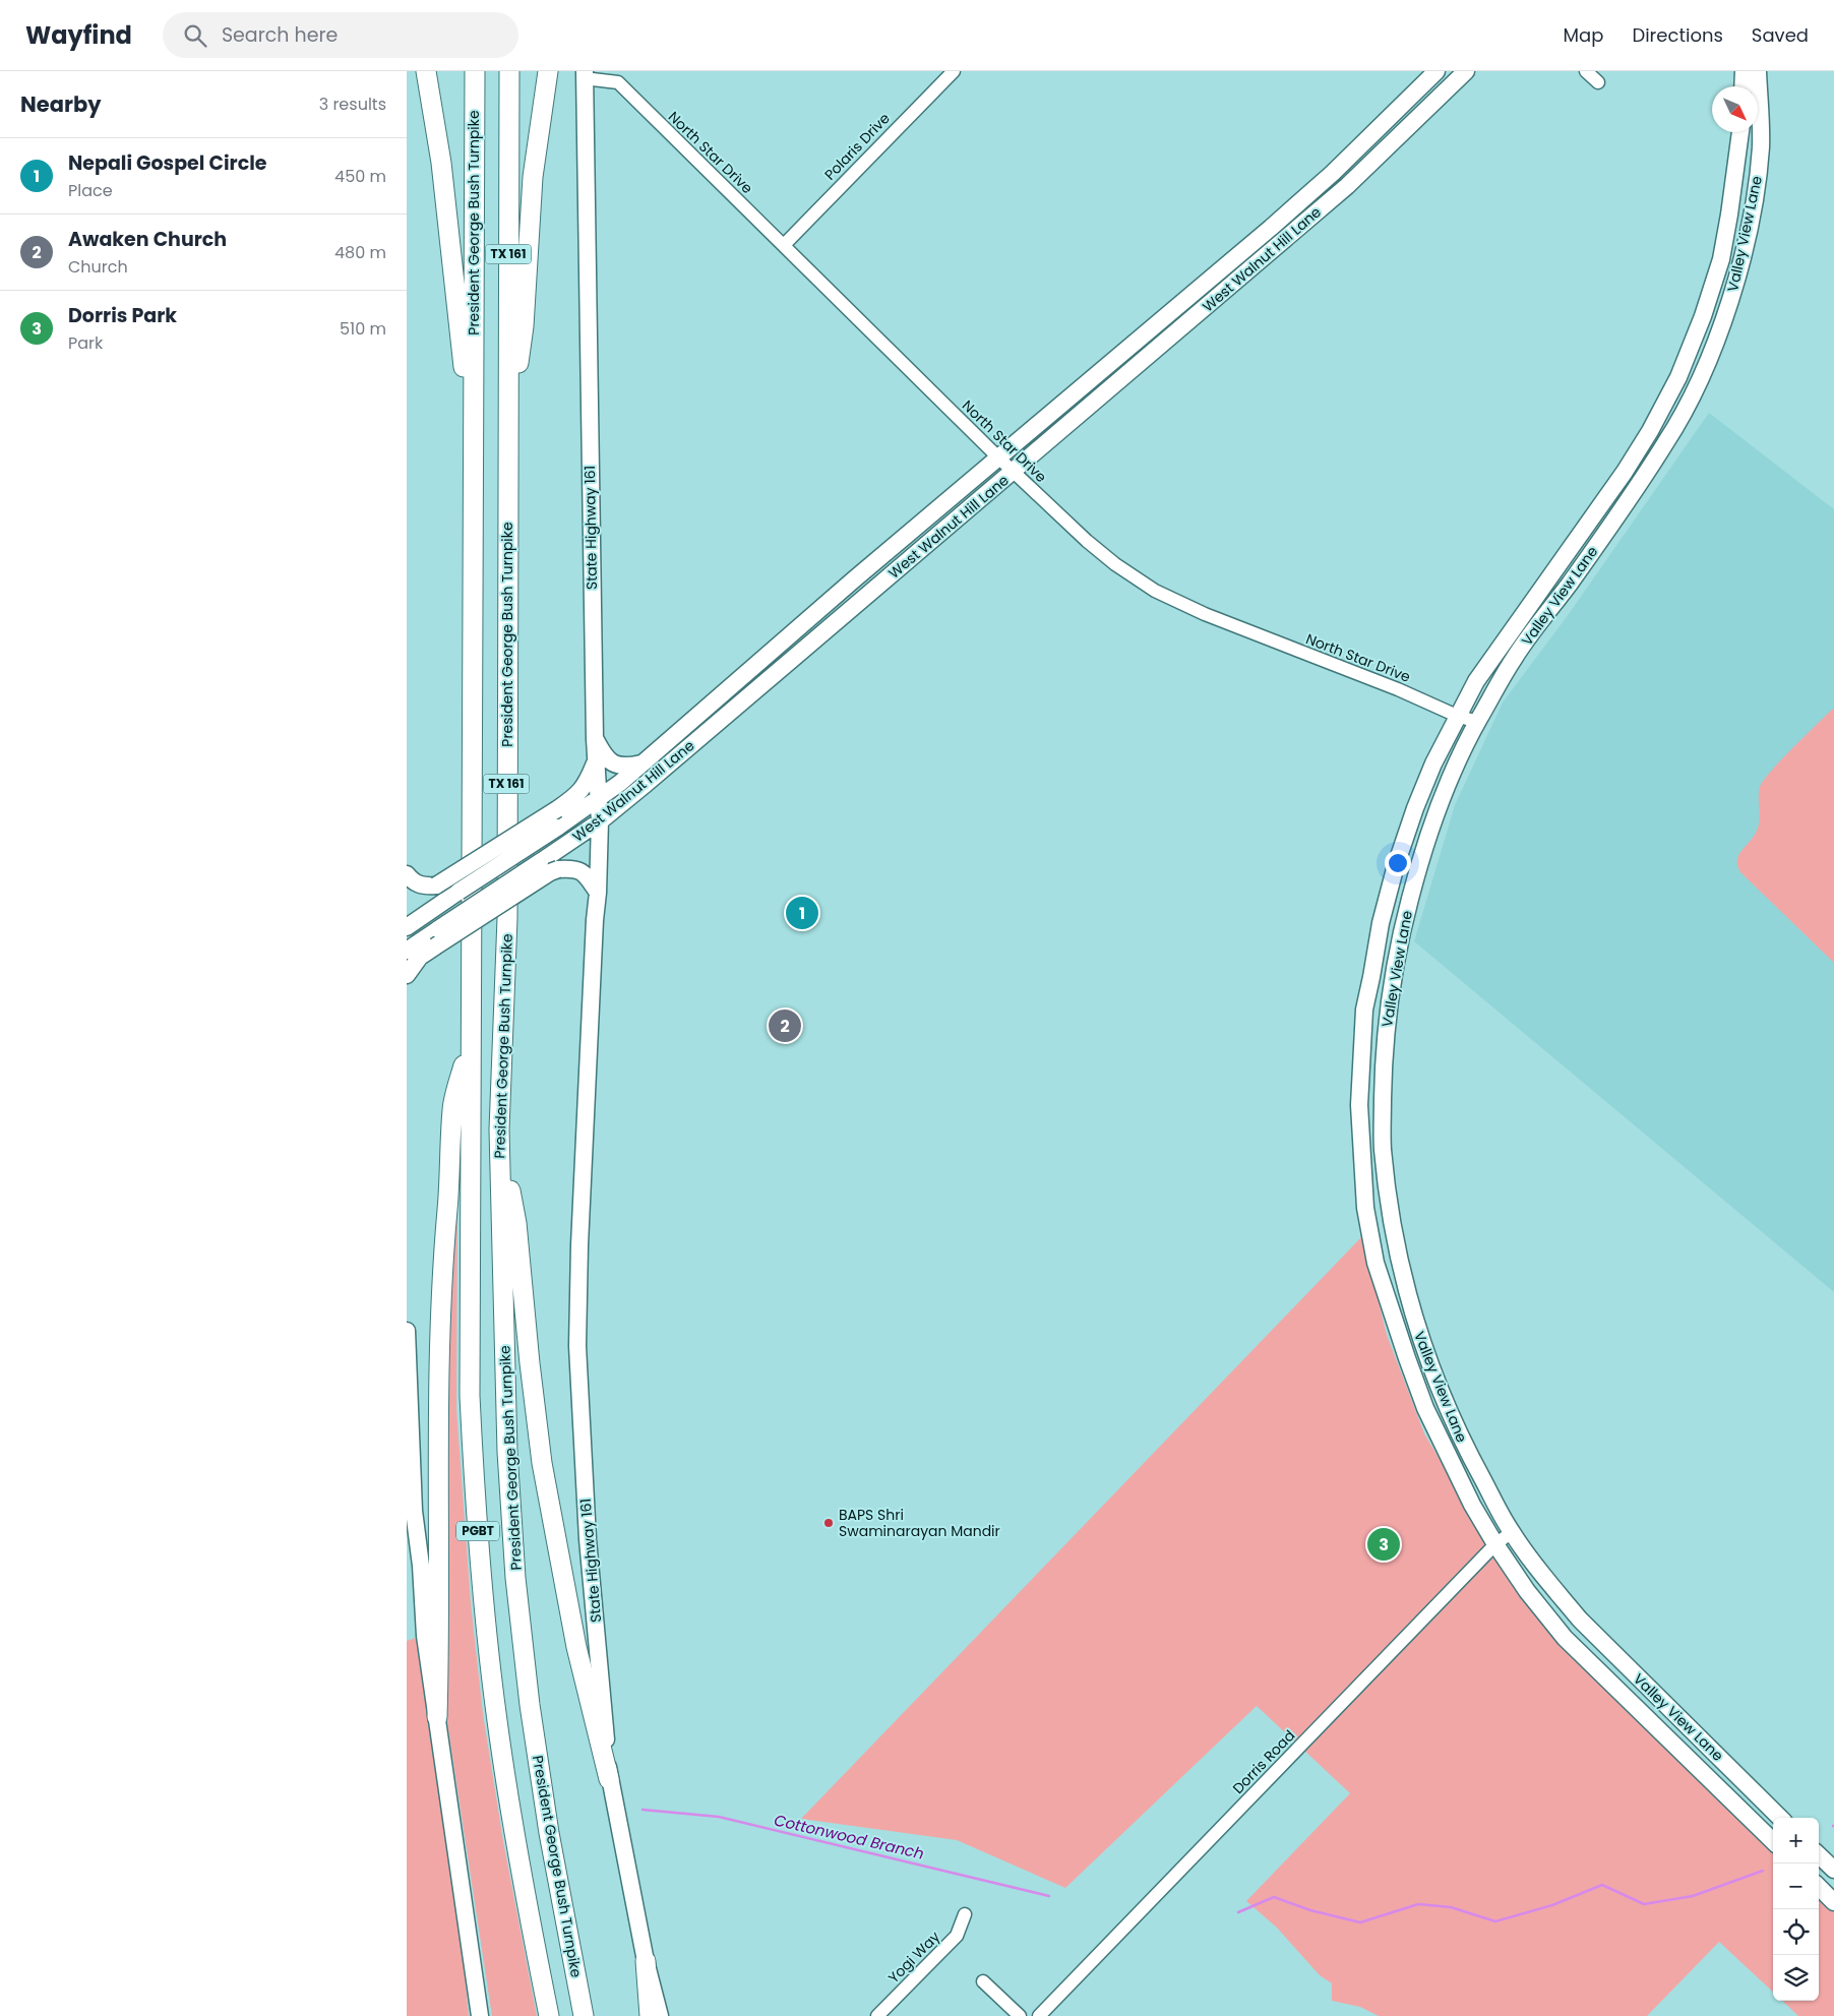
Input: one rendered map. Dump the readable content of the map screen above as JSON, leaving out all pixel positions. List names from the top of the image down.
{
  "streets": {
    "highway": ["President George Bush Turnpike", "TX 161", "PGBT"],
    "main road": ["Valley View Lane", "West Walnut Hill Lane", "State Highway 161"],
    "street": [
      "Polaris Drive",
      "North Star Drive",
      "Dorris Road",
      "Yogi Way"
    ]
  },
  "crossings": [
    ["Polaris Drive", "North Star Drive"],
    ["North Star Drive", "Valley View Lane"],
    ["North Star Drive", "West Walnut Hill Lane"],
    ["North Star Drive", "State Highway 161"],
    ["Valley View Lane", "Dorris Road"],
    ["West Walnut Hill Lane", "State Highway 161"]
  ],
  "water": ["Cottonwood Branch"],
  "places": ["BAPS Shri Swaminarayan Mandir"],
  "north": "bottom right",
  "page": {
    "header": "Wayfind",
    "search": "Search here",
    "nav": ["Map", "Directions", "Saved"],
    "heading": ["Nearby", "3 results"],
    "list": [
      {
        "mark": "1",
        "name": "Nepali Gospel Circle",
        "note": "Place",
        "value": "450 m"
      },
      {
        "mark": "2",
        "name": "Awaken Church",
        "note": "Church",
        "value": "480 m"
      },
      {
        "mark": "3",
        "name": "Dorris Park",
        "note": "Park",
        "value": "510 m"
      }
    ],
    "pins": ["1", "2", "3"],
    "map_buttons": ["+", "−"]
  }
}
